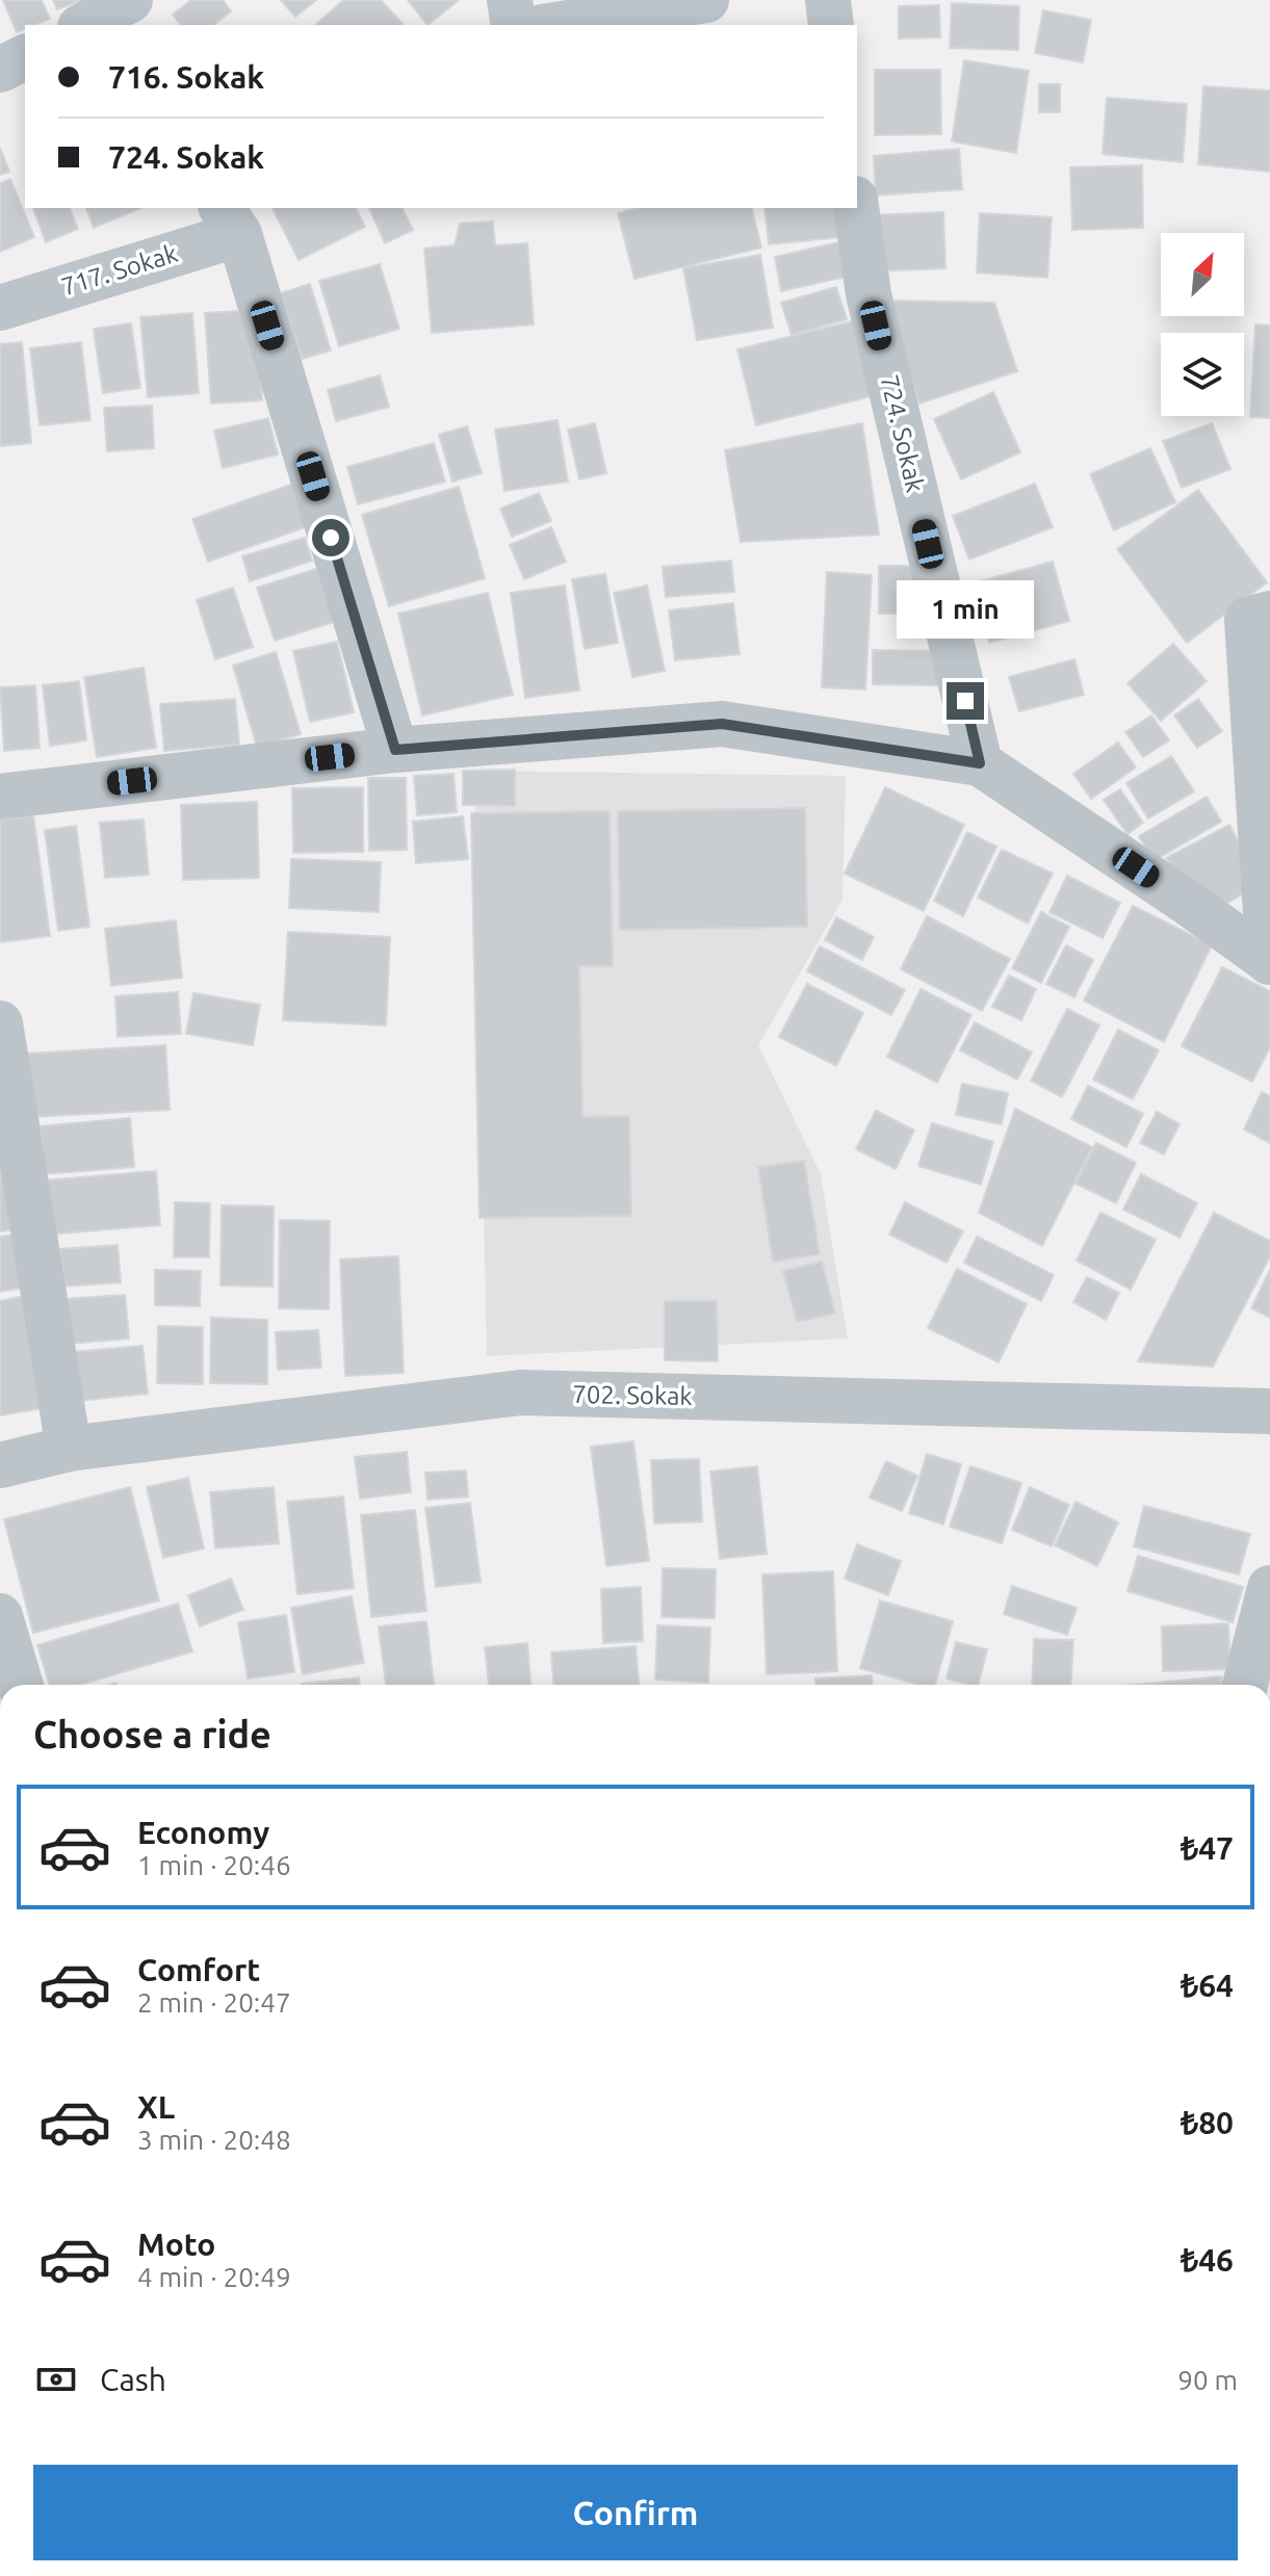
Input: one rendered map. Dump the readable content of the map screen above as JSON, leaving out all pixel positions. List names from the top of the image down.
{
  "streets": {
    "street": ["717. Sokak", "724. Sokak", "702. Sokak"]
  },
  "north": "top right",
  "page": {
    "banner": ["716. Sokak", "724. Sokak"],
    "bubble": "1 min",
    "heading": "Choose a ride",
    "list": [
      {
        "name": "Economy",
        "note": "1 min · 20:46",
        "value": "₺47"
      },
      {
        "name": "Comfort",
        "note": "2 min · 20:47",
        "value": "₺64"
      },
      {
        "name": "XL",
        "note": "3 min · 20:48",
        "value": "₺80"
      },
      {
        "name": "Moto",
        "note": "4 min · 20:49",
        "value": "₺46"
      }
    ],
    "pay": ["Cash", "90 m"],
    "buttons": "Confirm"
  }
}
